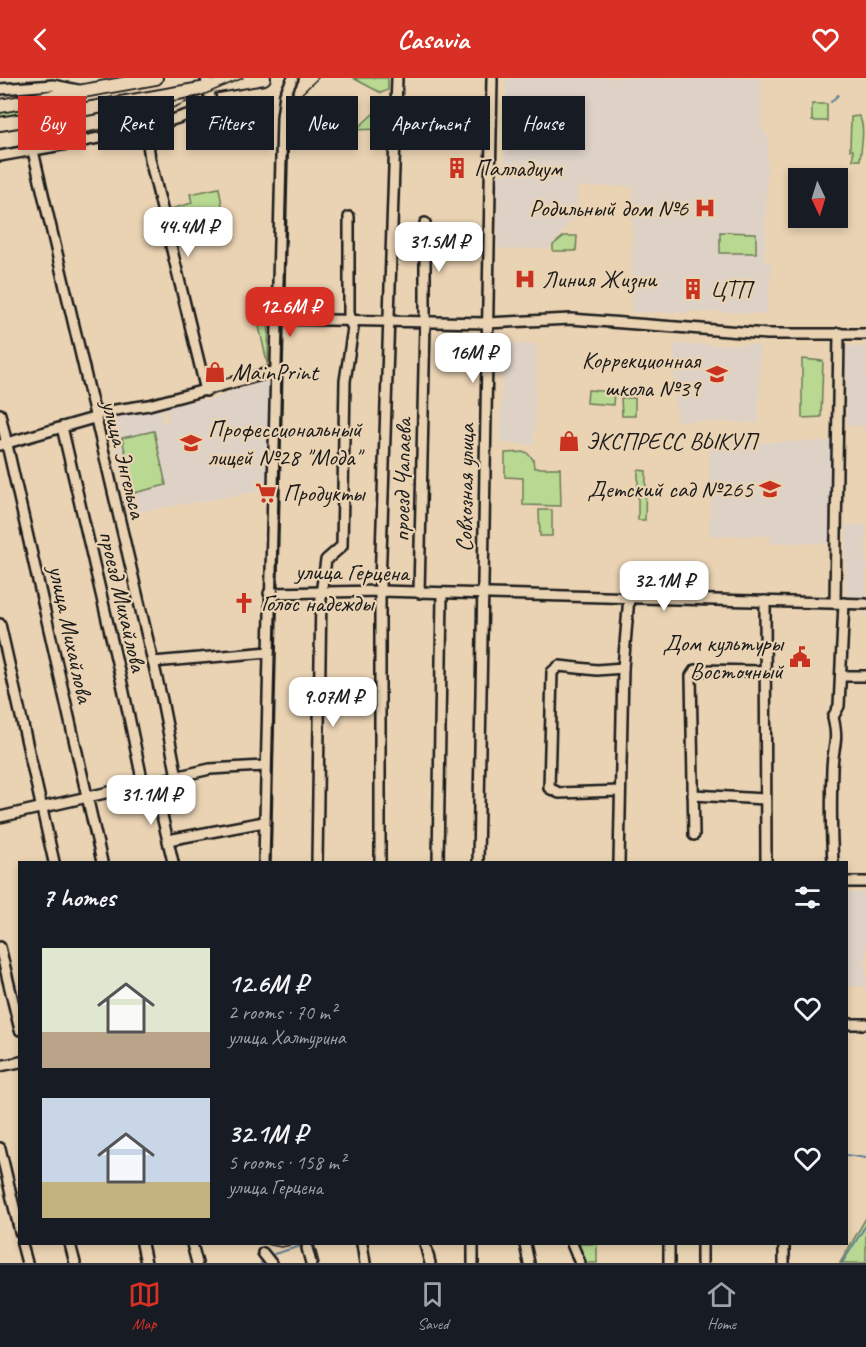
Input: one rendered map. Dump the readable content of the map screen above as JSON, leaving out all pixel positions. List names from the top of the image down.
{
  "streets": {
    "street": [
      "улица Энгельса",
      "проезд Чапаева",
      "Совхозная улица",
      "улица Герцена",
      "проезд Михайлова",
      "улица Михайлова"
    ]
  },
  "crossings": [
    ["проезд Чапаева", "улица Герцена"],
    ["Совхозная улица", "улица Герцена"]
  ],
  "places": {
    "building": ["Палладиум", "ЦТП"],
    "hospital": ["Родильный дом №6", "Линия Жизни"],
    "shop": ["MainPrint", "ЭКСПРЕСС ВЫКУП"],
    "school or university": ["Коррекционная школа №39", "Профессиональный лицей №28 \"Мода\"", "Детский сад №265"],
    "supermarket": ["Продукты"],
    "church": ["Голос надежды"],
    "public building": ["Дом культуры Восточный"]
  },
  "north": "bottom",
  "page": {
    "header": "Casavia",
    "chip": [
      "Buy",
      "Rent",
      "Filters",
      "New",
      "Apartment",
      "House"
    ],
    "price": [
      "44.4M ₽",
      "31.5M ₽",
      "12.6M ₽",
      "16M ₽",
      "32.1M ₽",
      "9.07M ₽",
      "31.1M ₽"
    ],
    "heading": "7 homes",
    "list": [
      {
        "name": "12.6M ₽",
        "note": "2 rooms · 70 m² · улица Халтурина"
      },
      {
        "name": "32.1M ₽",
        "note": "5 rooms · 158 m² · улица Герцена"
      }
    ],
    "tabs": ["Map", "Saved", "Home"]
  }
}
